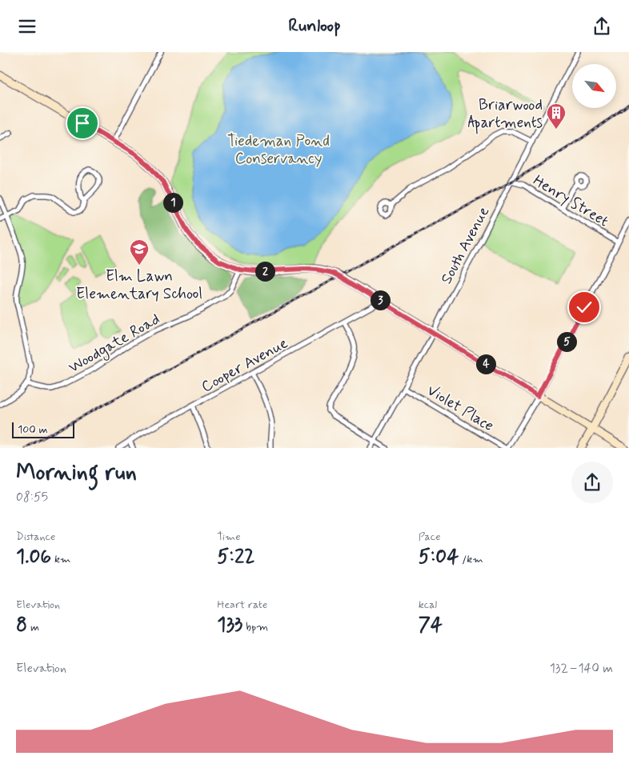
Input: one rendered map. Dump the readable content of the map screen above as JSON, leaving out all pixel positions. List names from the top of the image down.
{
  "streets": {
    "street": [
      "Henry Street",
      "South Avenue",
      "Woodgate Road",
      "Cooper Avenue",
      "Violet Place"
    ]
  },
  "crossings": [
    ["Henry Street", "South Avenue"],
    ["South Avenue", "Violet Place"]
  ],
  "parks": ["Tiedeman Pond Conservancy"],
  "places": {
    "building": ["Briarwood Apartments"],
    "school or university": ["Elm Lawn Elementary School"]
  },
  "scale_bar": "100 m",
  "north": "bottom right",
  "page": {
    "header": "Runloop",
    "pins": [
      "1",
      "2",
      "3",
      "5",
      "4"
    ],
    "scale": "100 m",
    "heading": ["Morning run", "08:55"],
    "stats": [
      ["Distance", "1.06 km"],
      ["Time", "5:22"],
      ["Pace", "5:04 /km"],
      ["Elevation", "8 m"],
      ["Heart rate", "133 bpm"],
      ["kcal", "74"]
    ],
    "chart": ["Elevation", "132–140 m"]
  }
}
